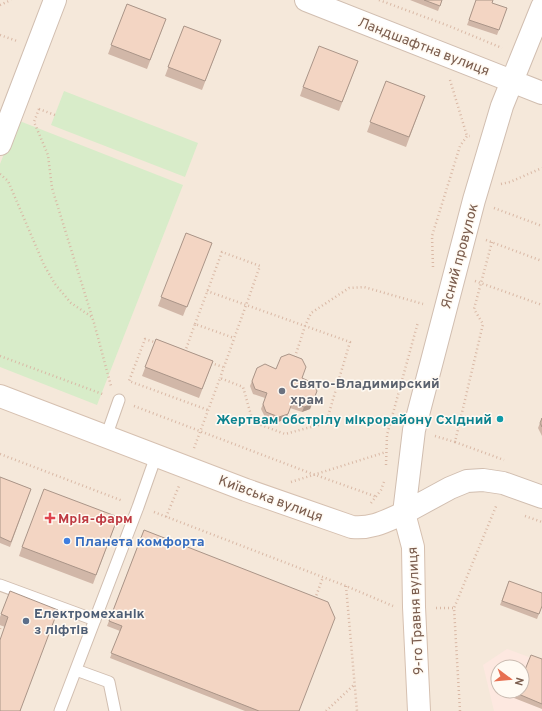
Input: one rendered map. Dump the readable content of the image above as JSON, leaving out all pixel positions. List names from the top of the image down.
{
  "streets": {
    "street": [
      "Ландшафтна вулиця",
      "Ясний провулок",
      "Київська вулиця",
      "9-го Травня вулиця"
    ]
  },
  "crossings": [
    ["Ландшафтна вулиця", "Ясний провулок"],
    ["Ясний провулок", "Київська вулиця"],
    ["Ясний провулок", "9-го Травня вулиця"],
    ["Київська вулиця", "9-го Травня вулиця"]
  ],
  "places": {
    "other": [
      "Свято-Владимирский храм",
      "Жертвам обстрілу мікрорайону Східний",
      "Планета комфорта",
      "Електромеханік з ліфтів"
    ],
    "health": ["Мрія-фарм"]
  },
  "north": "right"
}
